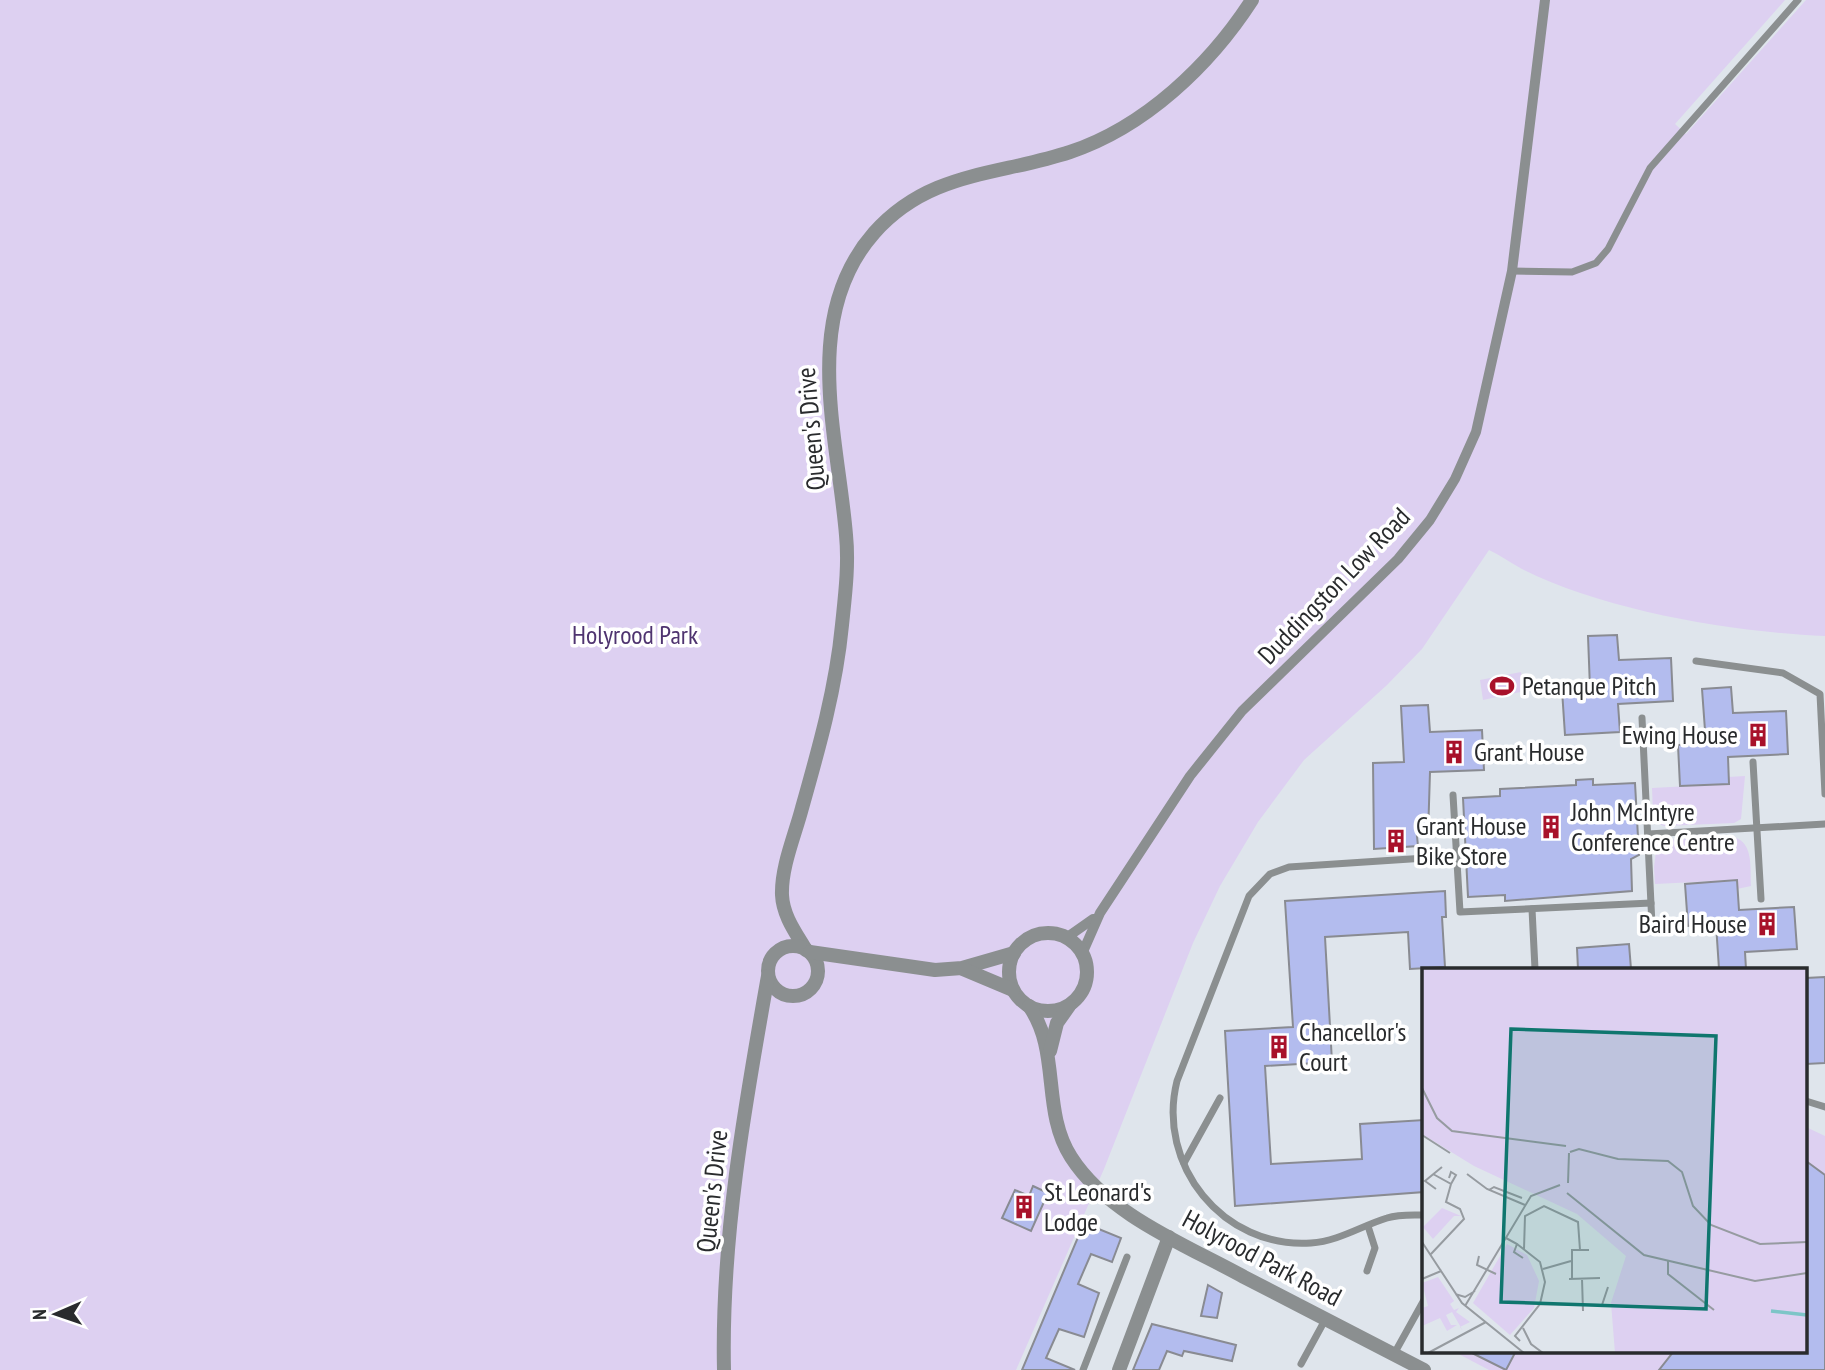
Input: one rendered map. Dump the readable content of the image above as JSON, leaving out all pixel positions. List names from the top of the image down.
{
  "streets": {
    "street": ["Queen's Drive", "Duddingston Low Road", "Holyrood Park Road"]
  },
  "crossings": [
    ["Queen's Drive", "Holyrood Park Road"]
  ],
  "parks": ["Holyrood Park"],
  "places": {
    "sports": ["Petanque Pitch"],
    "building": [
      "Ewing House",
      "Grant House",
      "John McIntyre Conference Centre",
      "Grant House Bike Store",
      "Baird House",
      "Chancellor's Court",
      "St Leonard's Lodge"
    ]
  },
  "north": "left"
}
